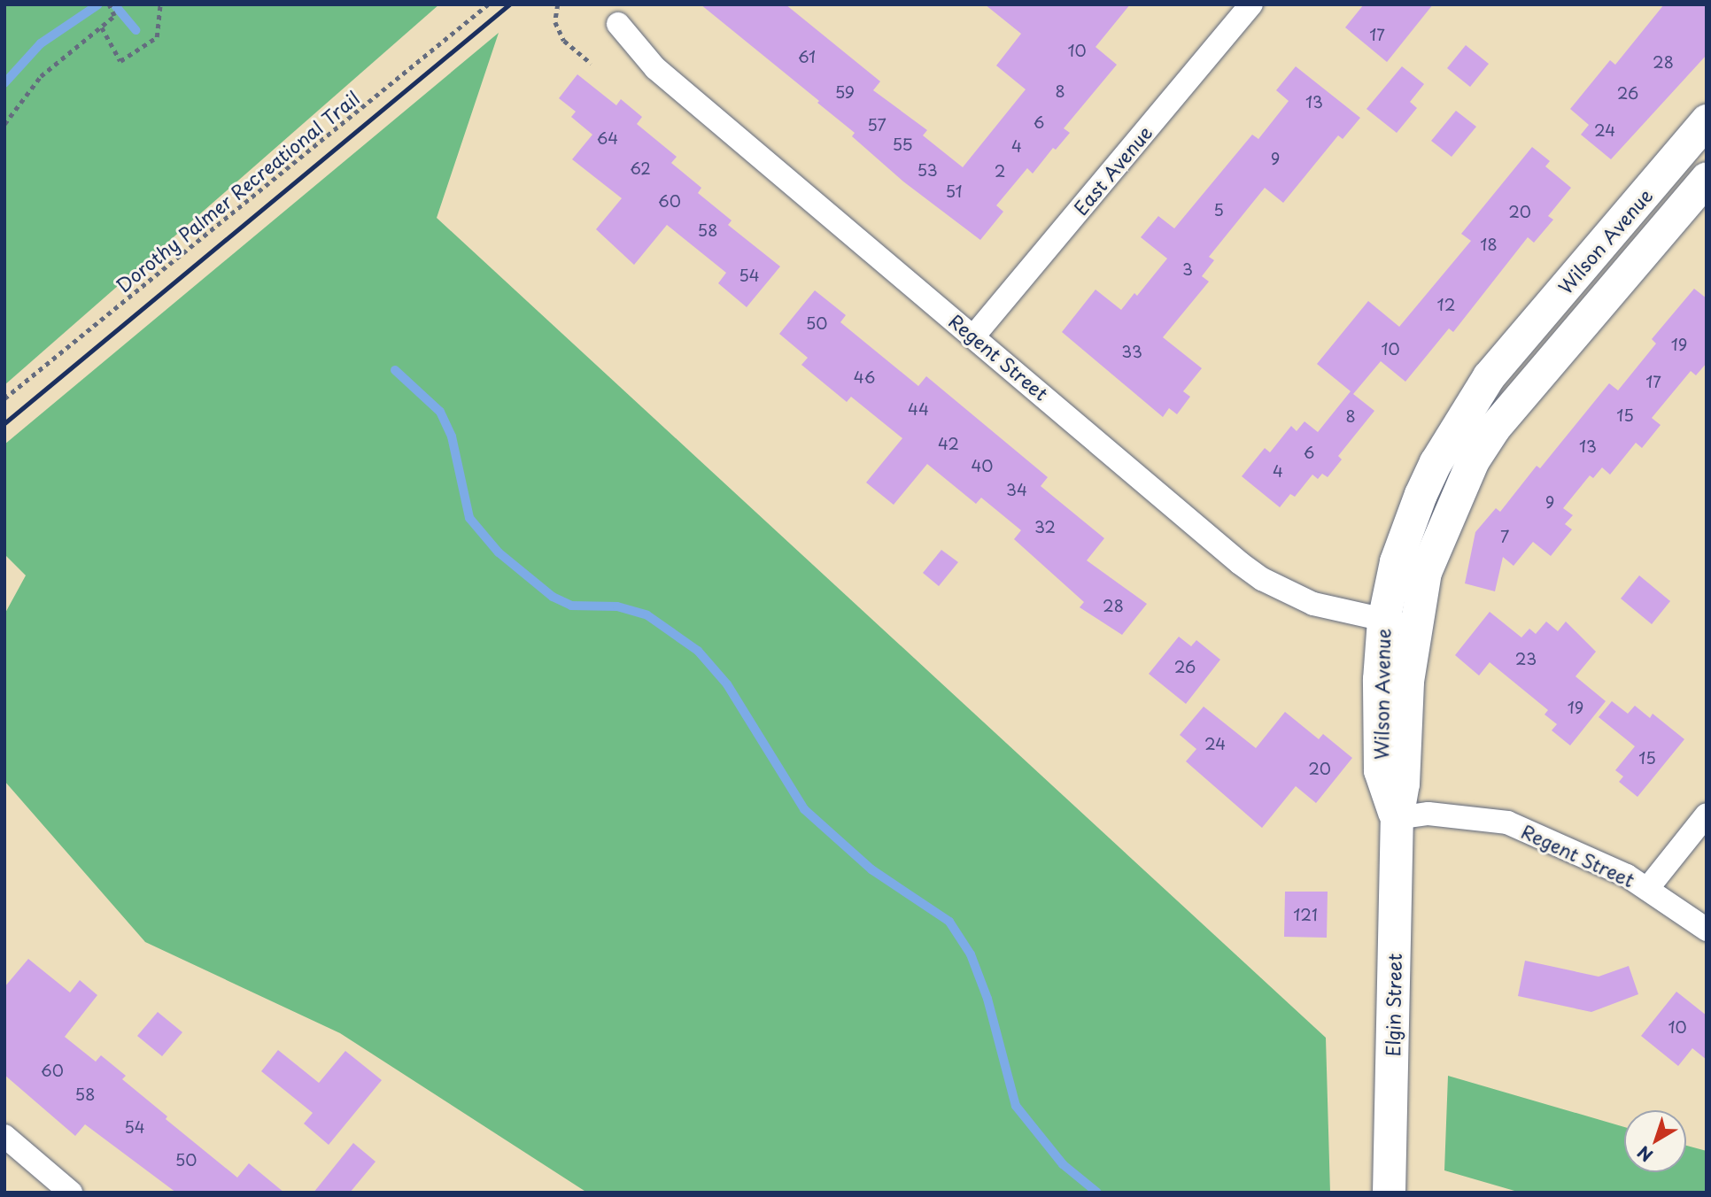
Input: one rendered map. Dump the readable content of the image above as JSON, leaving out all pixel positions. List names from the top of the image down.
{
  "streets": {
    "street": [
      "East Avenue",
      "Wilson Avenue",
      "Regent Street",
      "Elgin Street"
    ],
    "path": ["Dorothy Palmer Recreational Trail"]
  },
  "crossings": [
    ["East Avenue", "Regent Street"],
    ["Wilson Avenue", "Regent Street"],
    ["Wilson Avenue", "Elgin Street"],
    ["Regent Street", "Elgin Street"]
  ],
  "house_numbers": [
    "17",
    "10",
    "61",
    "28",
    "8",
    "59",
    "26",
    "13",
    "6",
    "57",
    "24",
    "64",
    "55",
    "4",
    "9",
    "62",
    "53",
    "2",
    "51",
    "60",
    "5",
    "20",
    "58",
    "18",
    "3",
    "54",
    "12",
    "50",
    "19",
    "10",
    "33",
    "46",
    "17",
    "44",
    "15",
    "8",
    "42",
    "13",
    "6",
    "40",
    "4",
    "34",
    "9",
    "32",
    "7",
    "28",
    "23",
    "26",
    "19",
    "24",
    "15",
    "20",
    "121",
    "10",
    "60",
    "58",
    "54",
    "50"
  ],
  "north": "bottom left"
}
